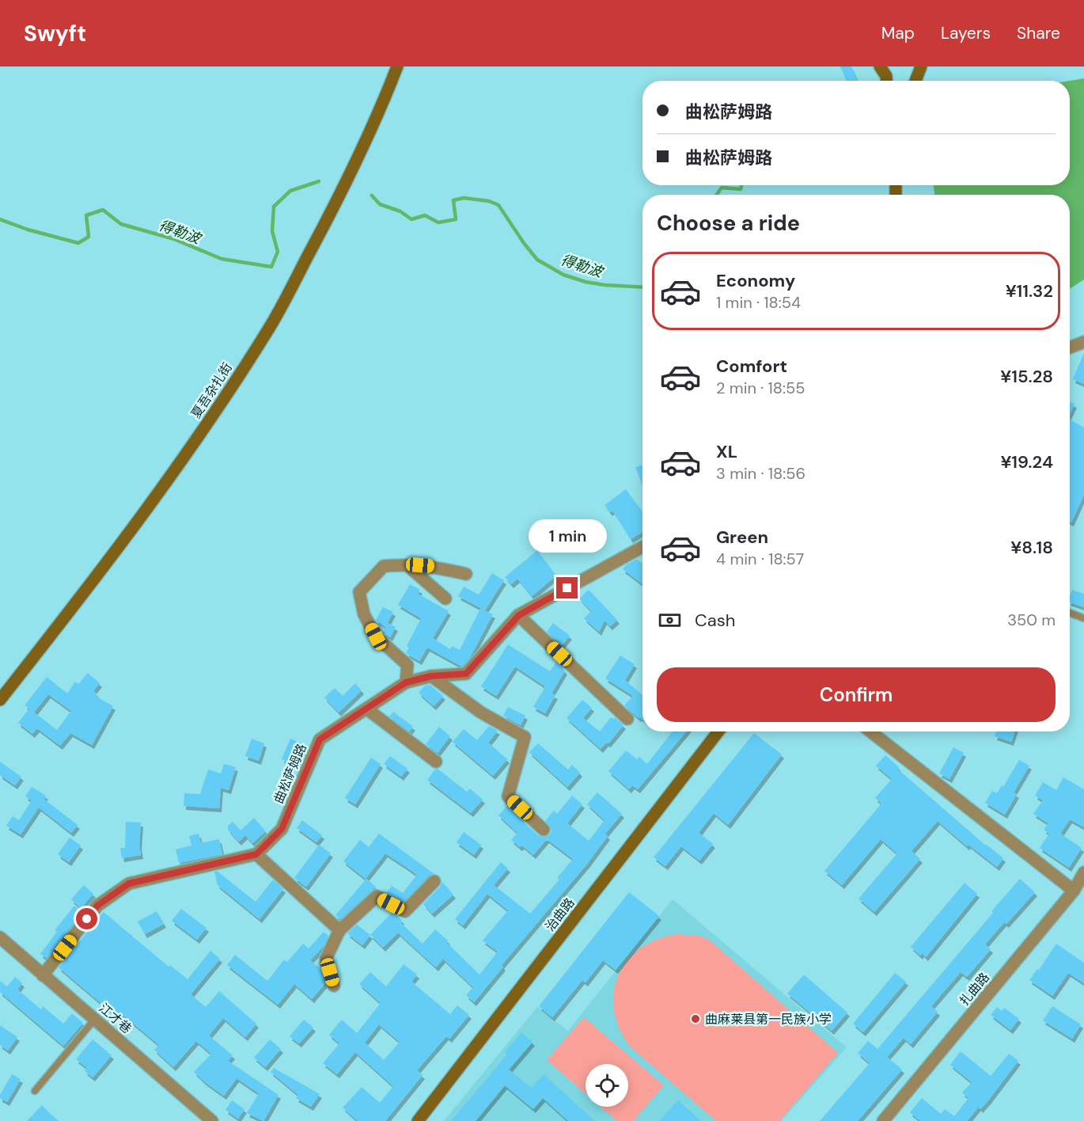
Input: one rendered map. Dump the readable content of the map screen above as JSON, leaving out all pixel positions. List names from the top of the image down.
{
  "streets": {
    "main road": ["夏吾杂扎街", "治曲路"],
    "street": ["曲松萨姆路", "扎曲路", "江才巷"]
  },
  "water": ["得勒波"],
  "places": ["曲麻莱县第一民族小学"],
  "page": {
    "header": "Swyft",
    "nav": ["Map", "Layers", "Share"],
    "banner": ["曲松萨姆路", "曲松萨姆路"],
    "heading": "Choose a ride",
    "list": [
      {
        "name": "Economy",
        "note": "1 min · 18:54",
        "value": "¥11.32"
      },
      {
        "name": "Comfort",
        "note": "2 min · 18:55",
        "value": "¥15.28"
      },
      {
        "name": "XL",
        "note": "3 min · 18:56",
        "value": "¥19.24"
      },
      {
        "name": "Green",
        "note": "4 min · 18:57",
        "value": "¥8.18"
      }
    ],
    "bubble": "1 min",
    "pay": ["Cash", "350 m"],
    "buttons": "Confirm"
  }
}
